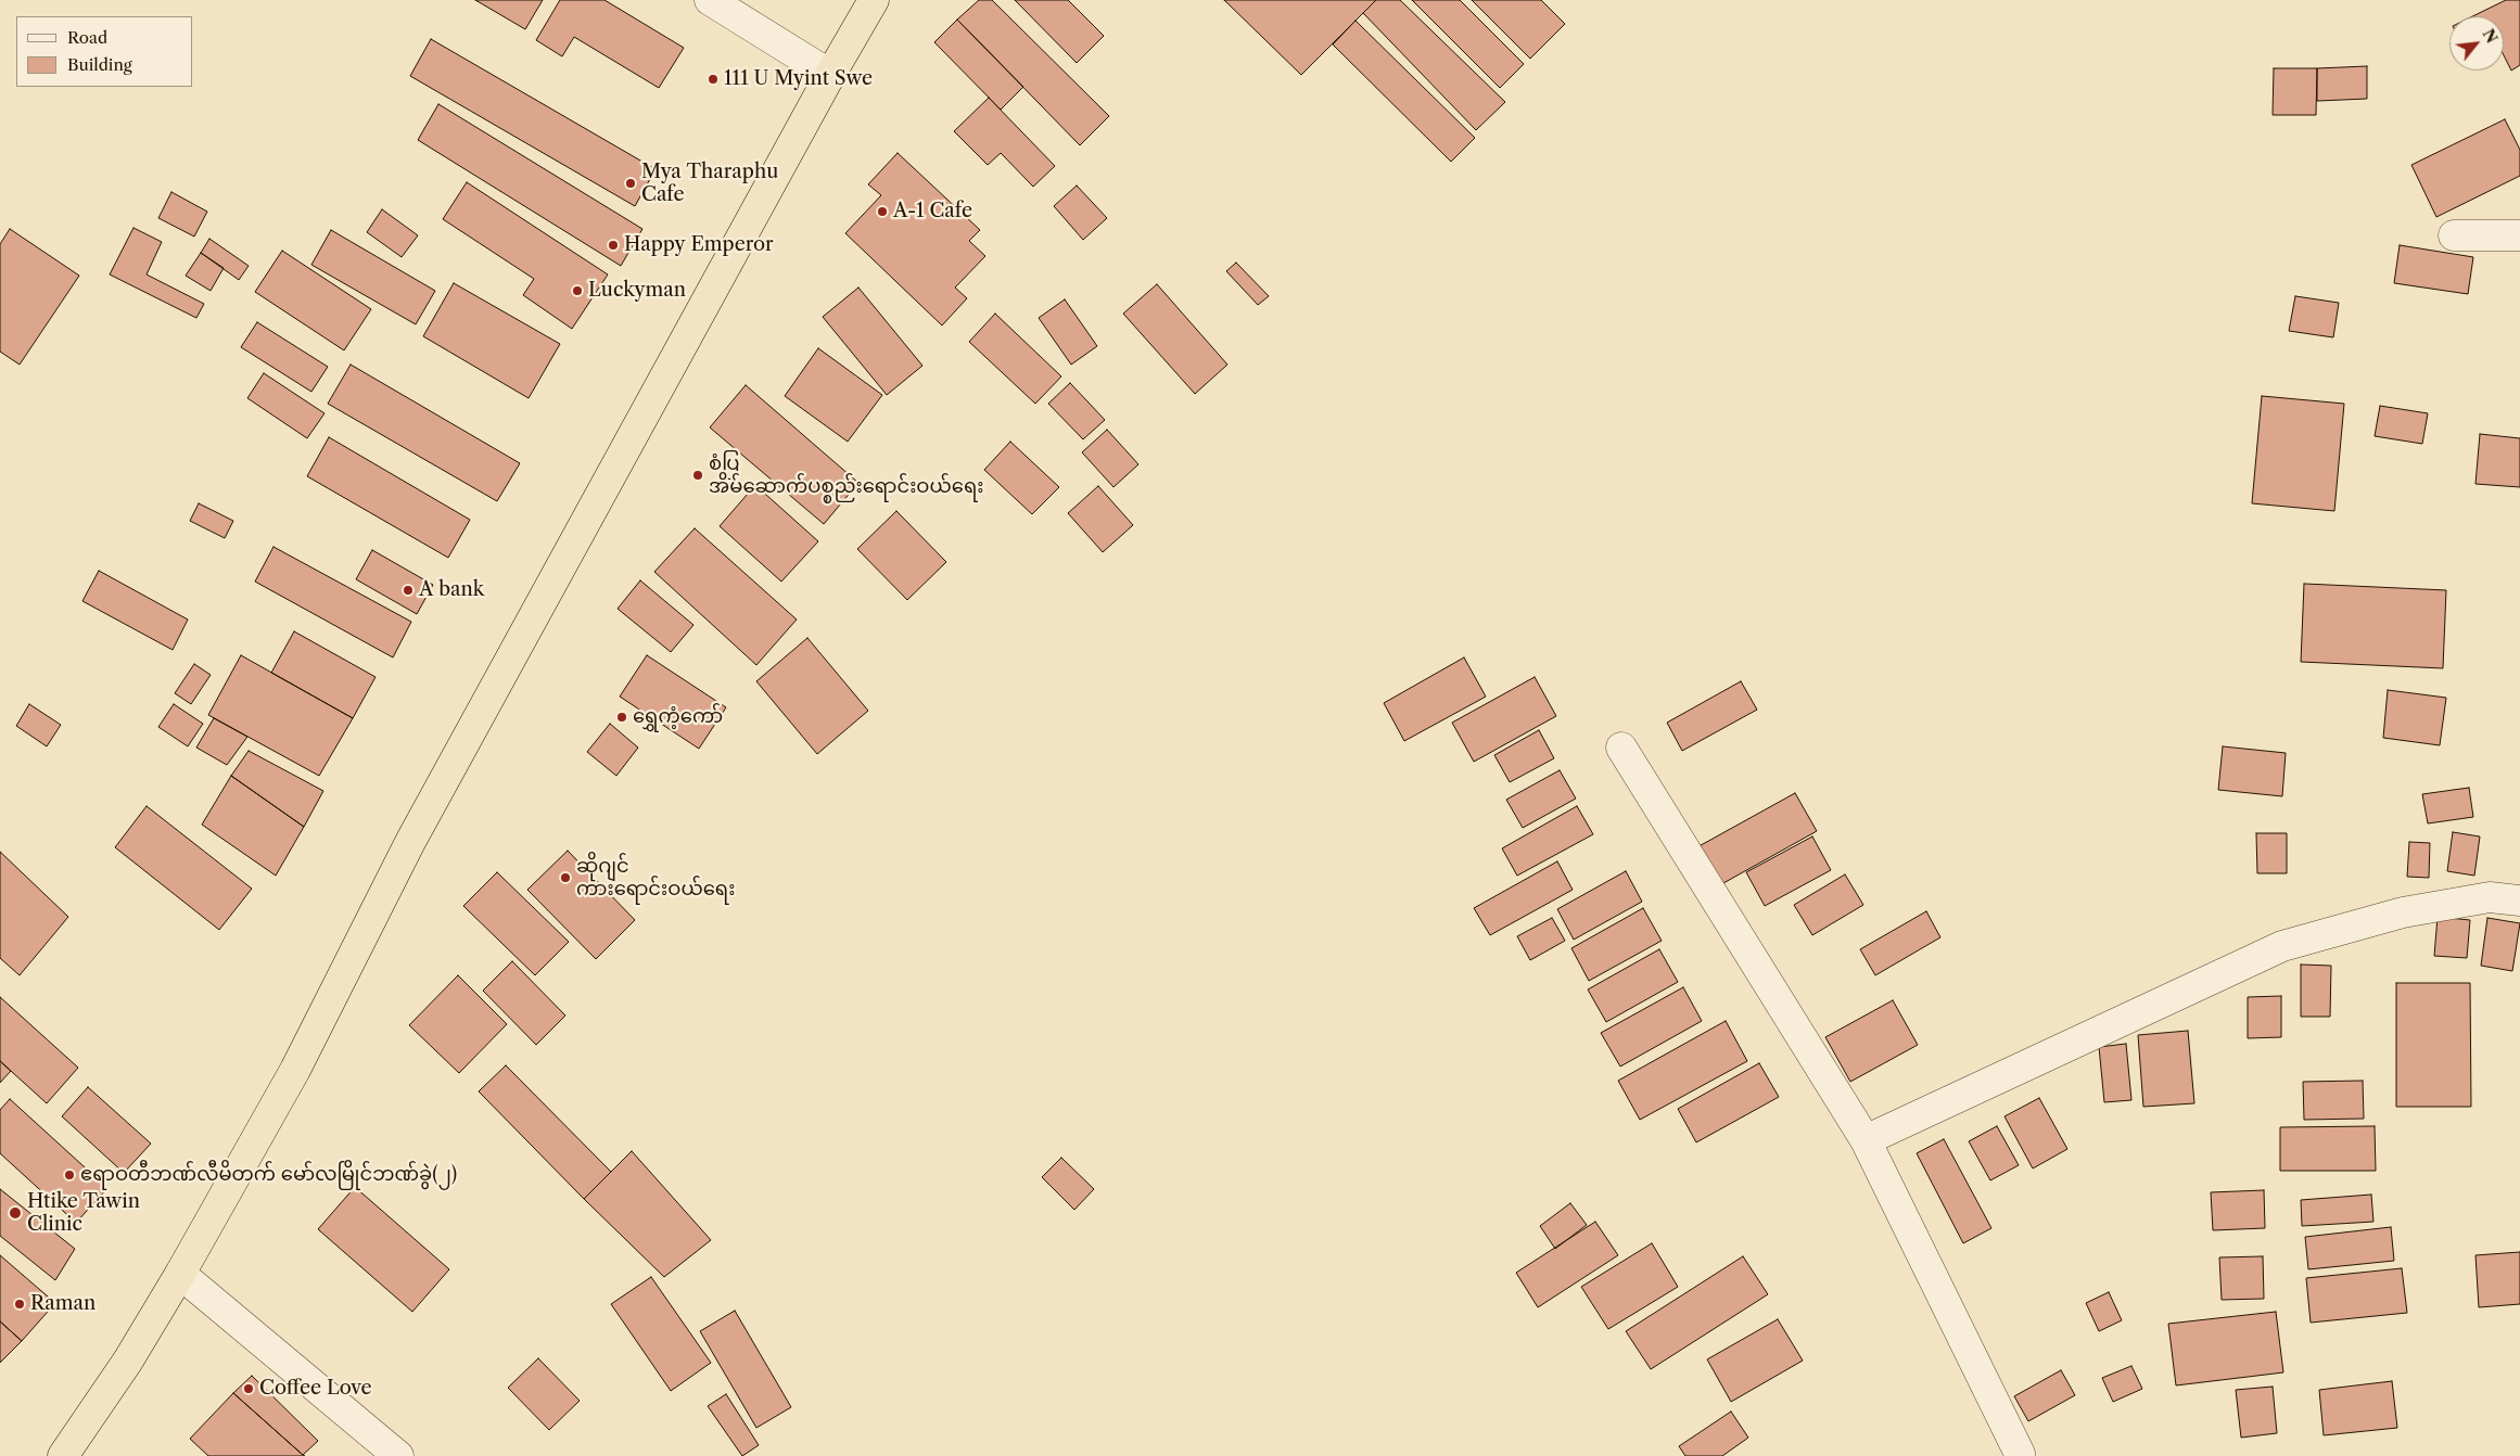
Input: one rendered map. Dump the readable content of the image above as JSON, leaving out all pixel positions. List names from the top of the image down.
{
  "places": [
    "111 U Myint Swe",
    "Mya Tharaphu Cafe",
    "A-1 Cafe",
    "Happy Emperor",
    "Luckyman",
    "စံပြ အိမ်ဆောက်ပစ္စည်းရောင်းဝယ်ရေး",
    "A bank",
    "ရွှေကံ့ကော်",
    "ဆိုဂျင် ကားရောင်းဝယ်ရေး",
    "ဧရာဝတီဘဏ်လီမိတက် မော်လမြိုင်ဘဏ်ခွဲ(၂)",
    "Htike Tawin Clinic",
    "Raman",
    "Coffee Love"
  ],
  "legend": ["Road", "Building"],
  "north": "top right"
}
